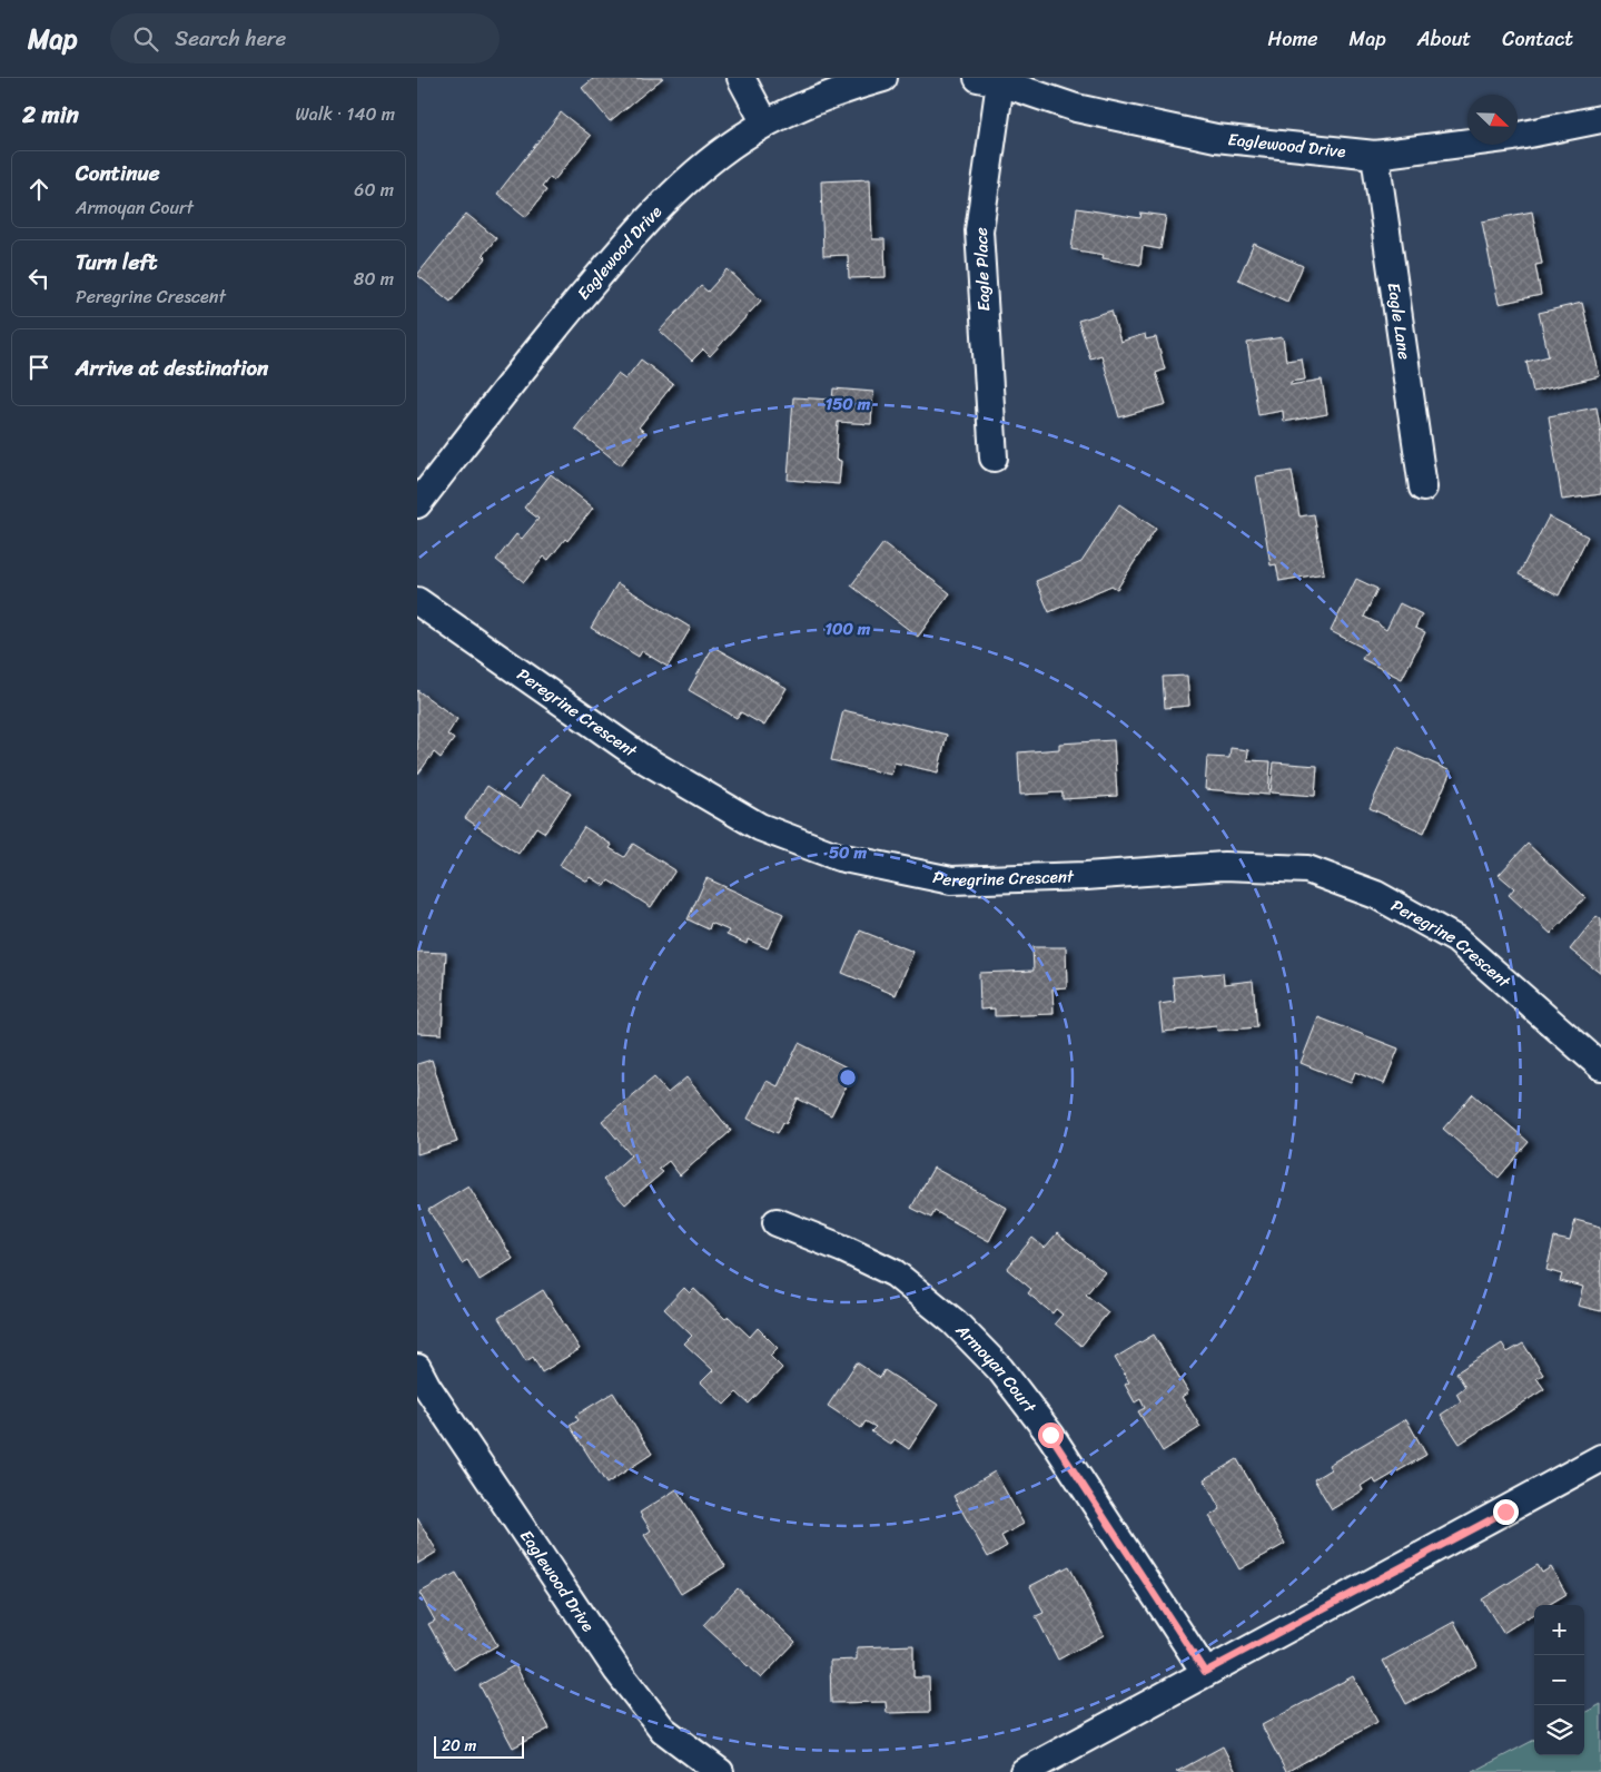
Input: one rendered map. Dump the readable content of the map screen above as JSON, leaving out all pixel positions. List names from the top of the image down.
{
  "streets": {
    "street": [
      "Eaglewood Drive",
      "Eagle Place",
      "Eagle Lane",
      "Peregrine Crescent",
      "Armoyan Court"
    ]
  },
  "crossings": [
    ["Eaglewood Drive", "Eagle Place"],
    ["Eaglewood Drive", "Eagle Lane"]
  ],
  "scale_bar": "20 m",
  "north": "bottom right",
  "page": {
    "header": "Map",
    "search": "Search here",
    "nav": [
      "Home",
      "Map",
      "About",
      "Contact"
    ],
    "heading": ["2 min", "Walk · 140 m"],
    "list": [
      ["Continue", "Armoyan Court", "60 m"],
      ["Turn left", "Peregrine Crescent", "80 m"],
      "Arrive at destination"
    ],
    "map_buttons": ["+", "−"],
    "scale": "20 m"
  },
  "rings": ["150 m", "100 m", "50 m"]
}
